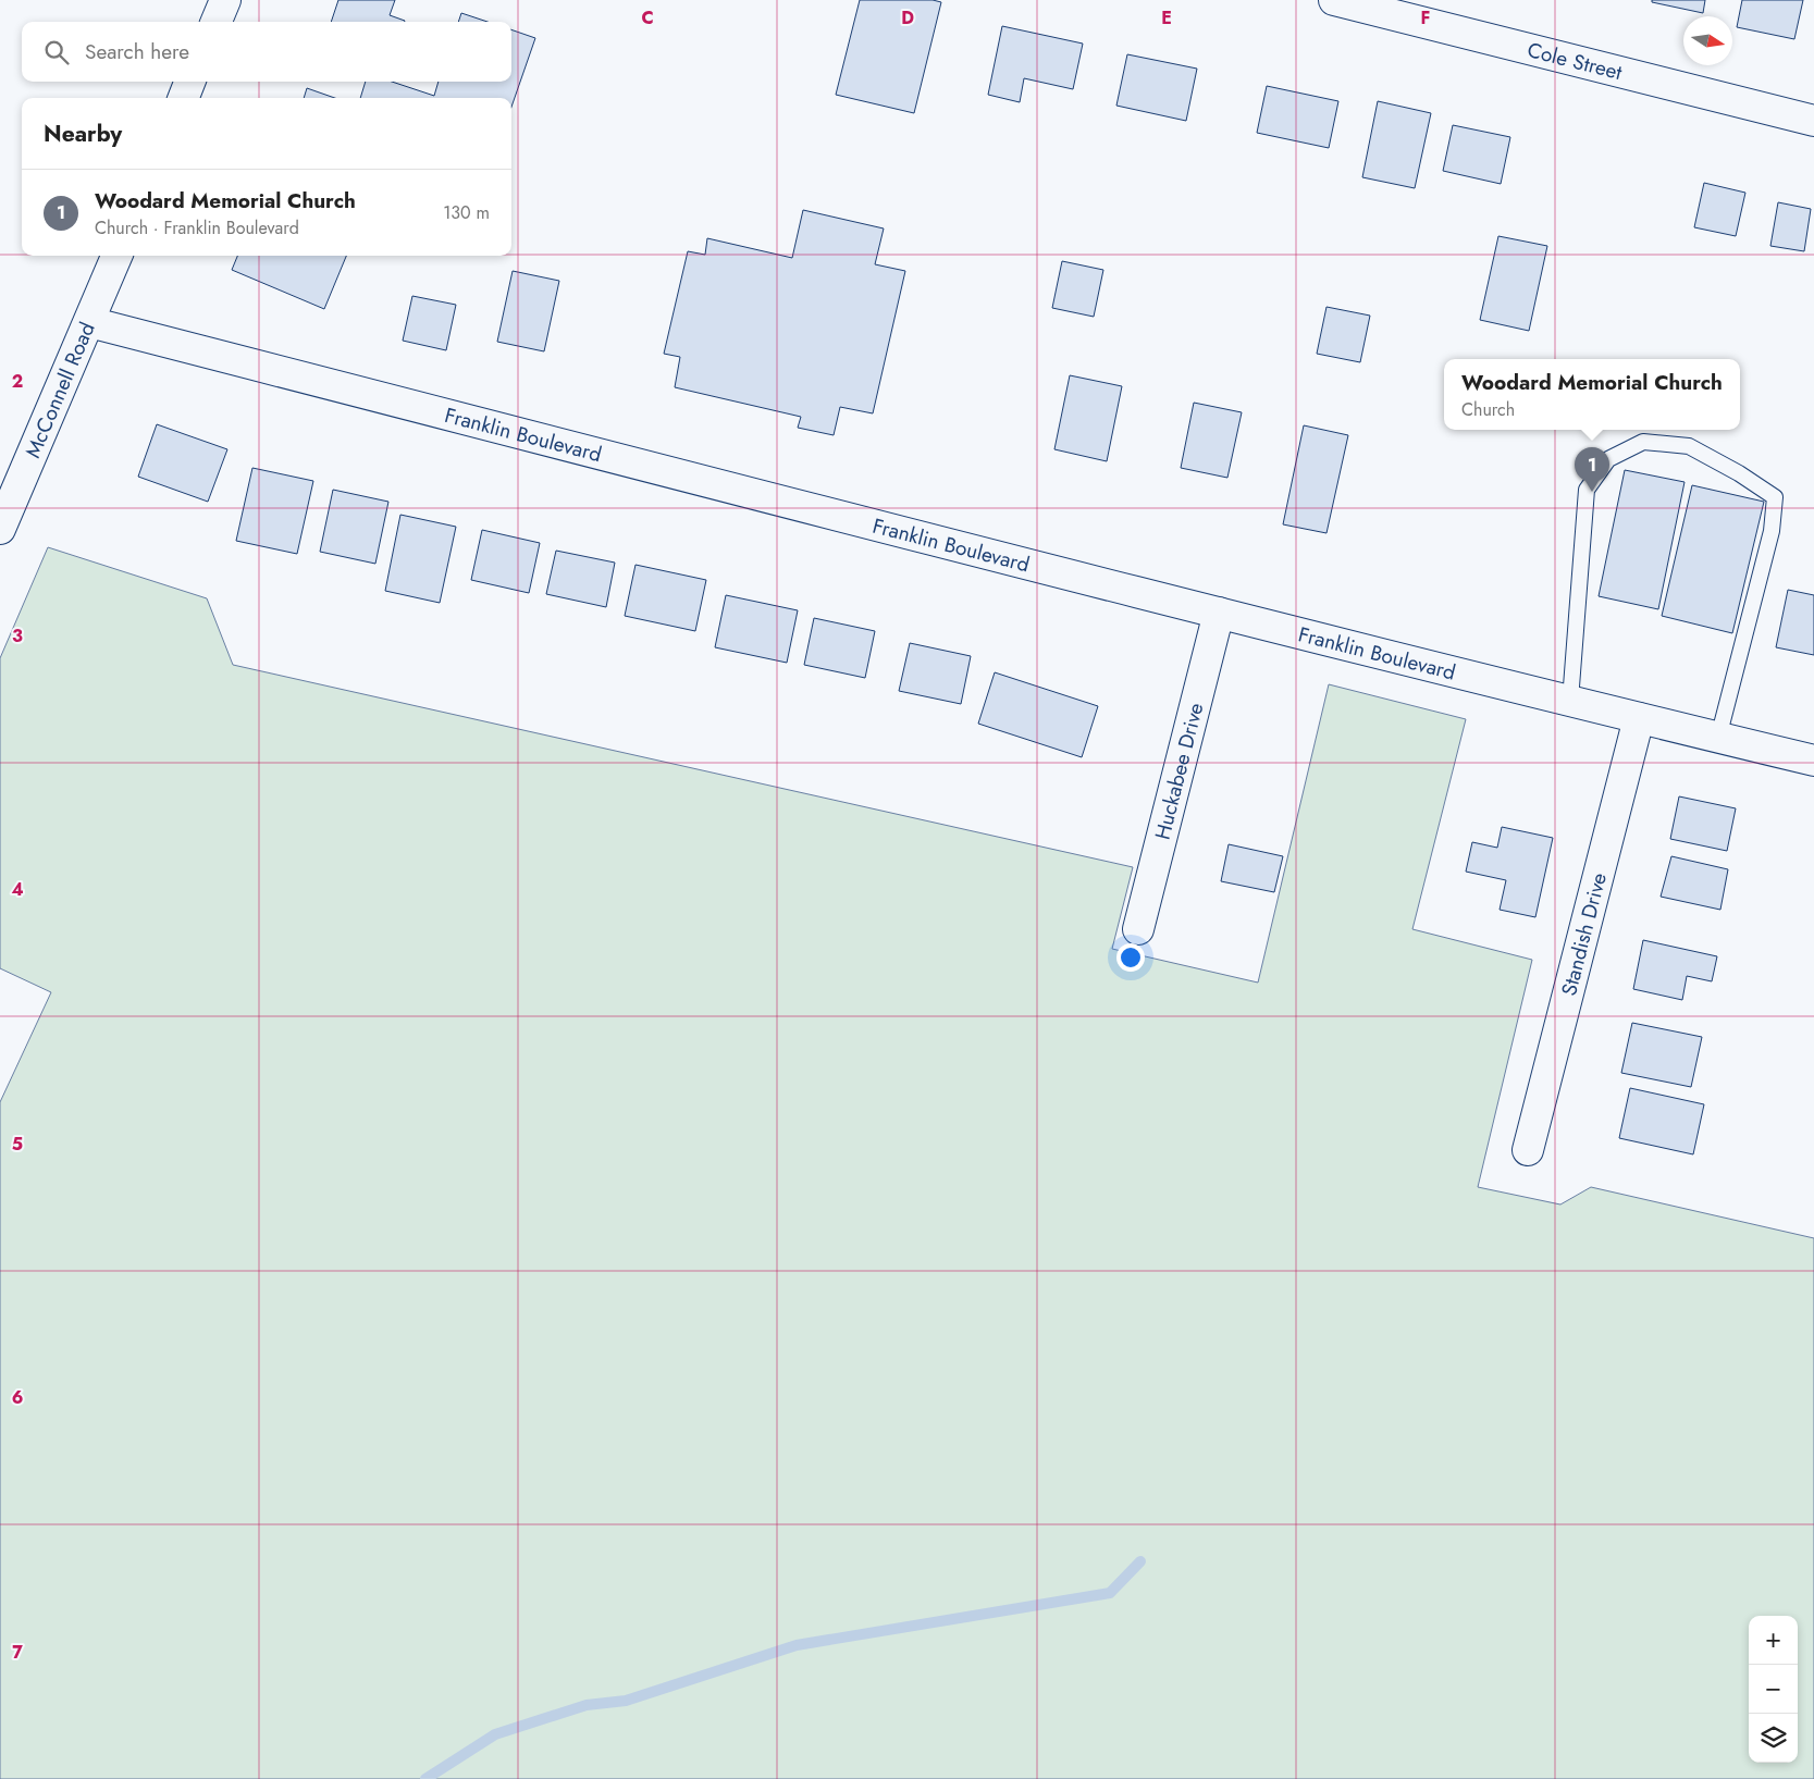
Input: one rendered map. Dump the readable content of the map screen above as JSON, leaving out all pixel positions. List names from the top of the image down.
{
  "streets": {
    "street": [
      "Cole Street",
      "McConnell Road",
      "Franklin Boulevard",
      "Huckabee Drive",
      "Standish Drive"
    ]
  },
  "crossings": [
    ["McConnell Road", "Franklin Boulevard"],
    ["Franklin Boulevard", "Huckabee Drive"],
    ["Franklin Boulevard", "Standish Drive"]
  ],
  "north": "right",
  "page": {
    "search": "Search here",
    "heading": "Nearby",
    "list": [
      {
        "mark": "1",
        "name": "Woodard Memorial Church",
        "note": "Church · Franklin Boulevard",
        "value": "130 m"
      }
    ],
    "popup": ["Woodard Memorial Church", "Church"],
    "pins": "1",
    "map_buttons": ["+", "−"]
  },
  "grid": {
    "columns": [
      "C",
      "D",
      "E",
      "F"
    ],
    "rows": [
      "2",
      "3",
      "4",
      "5",
      "6",
      "7"
    ]
  }
}
